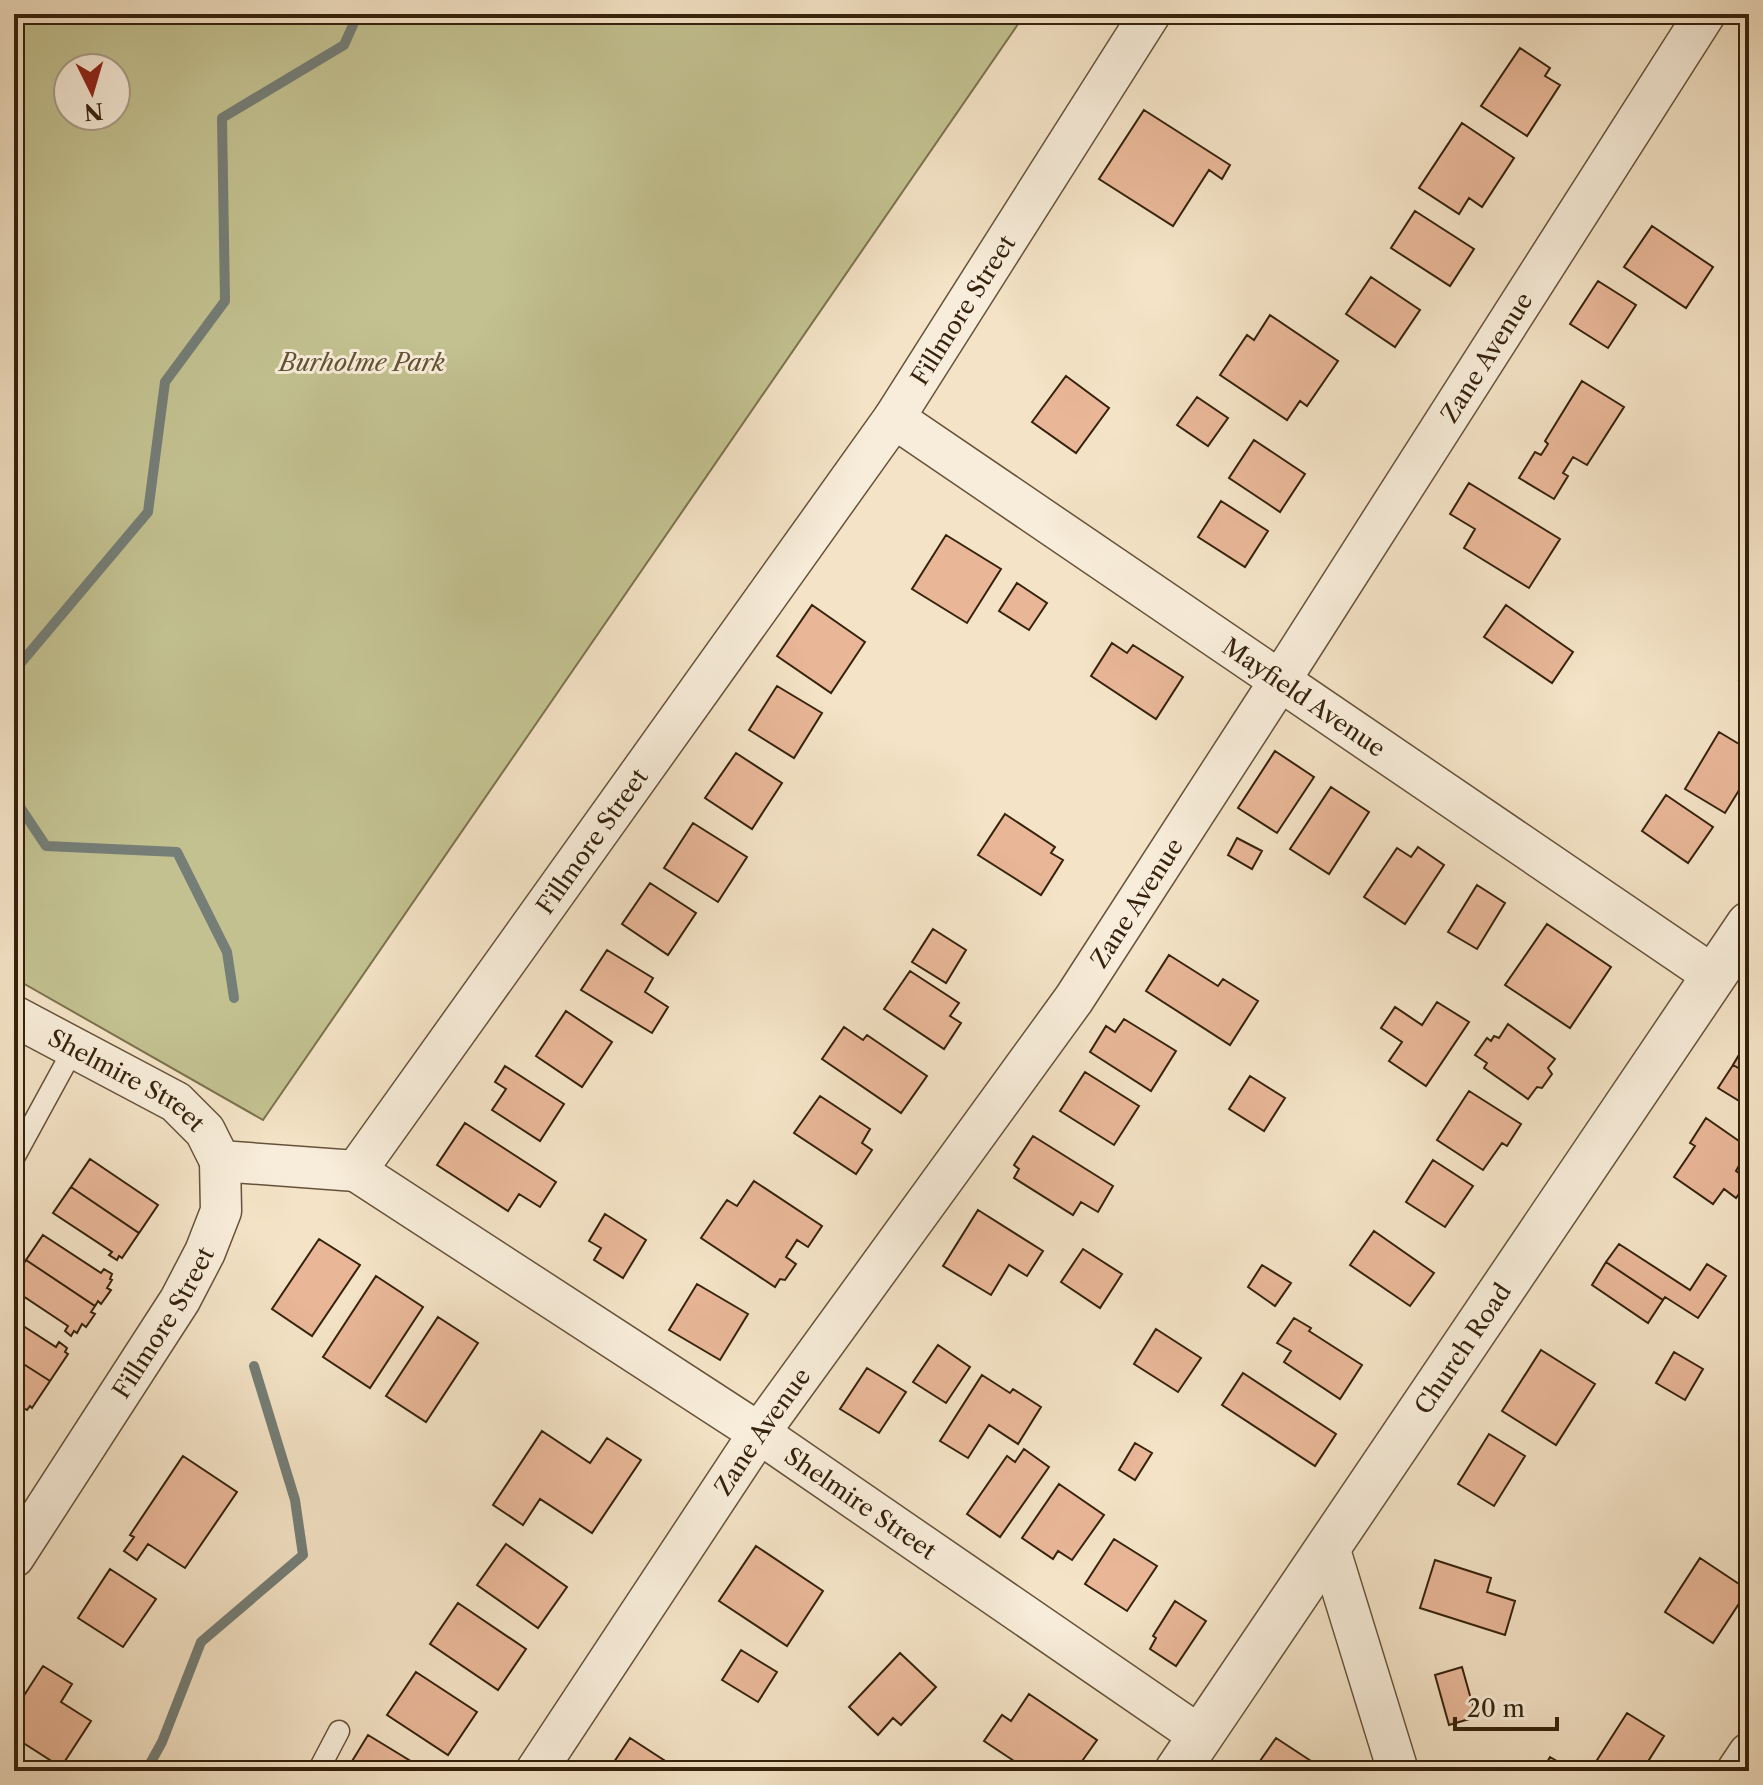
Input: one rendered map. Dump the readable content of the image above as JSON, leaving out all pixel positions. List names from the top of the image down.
{
  "streets": {
    "street": [
      "Fillmore Street",
      "Zane Avenue",
      "Mayfield Avenue",
      "Shelmire Street",
      "Church Road"
    ]
  },
  "crossings": [
    ["Fillmore Street", "Mayfield Avenue"],
    ["Fillmore Street", "Shelmire Street"],
    ["Zane Avenue", "Mayfield Avenue"],
    ["Zane Avenue", "Shelmire Street"],
    ["Mayfield Avenue", "Church Road"],
    ["Shelmire Street", "Church Road"]
  ],
  "parks": ["Burholme Park"],
  "scale_bar": "20 m",
  "north": "bottom"
}
